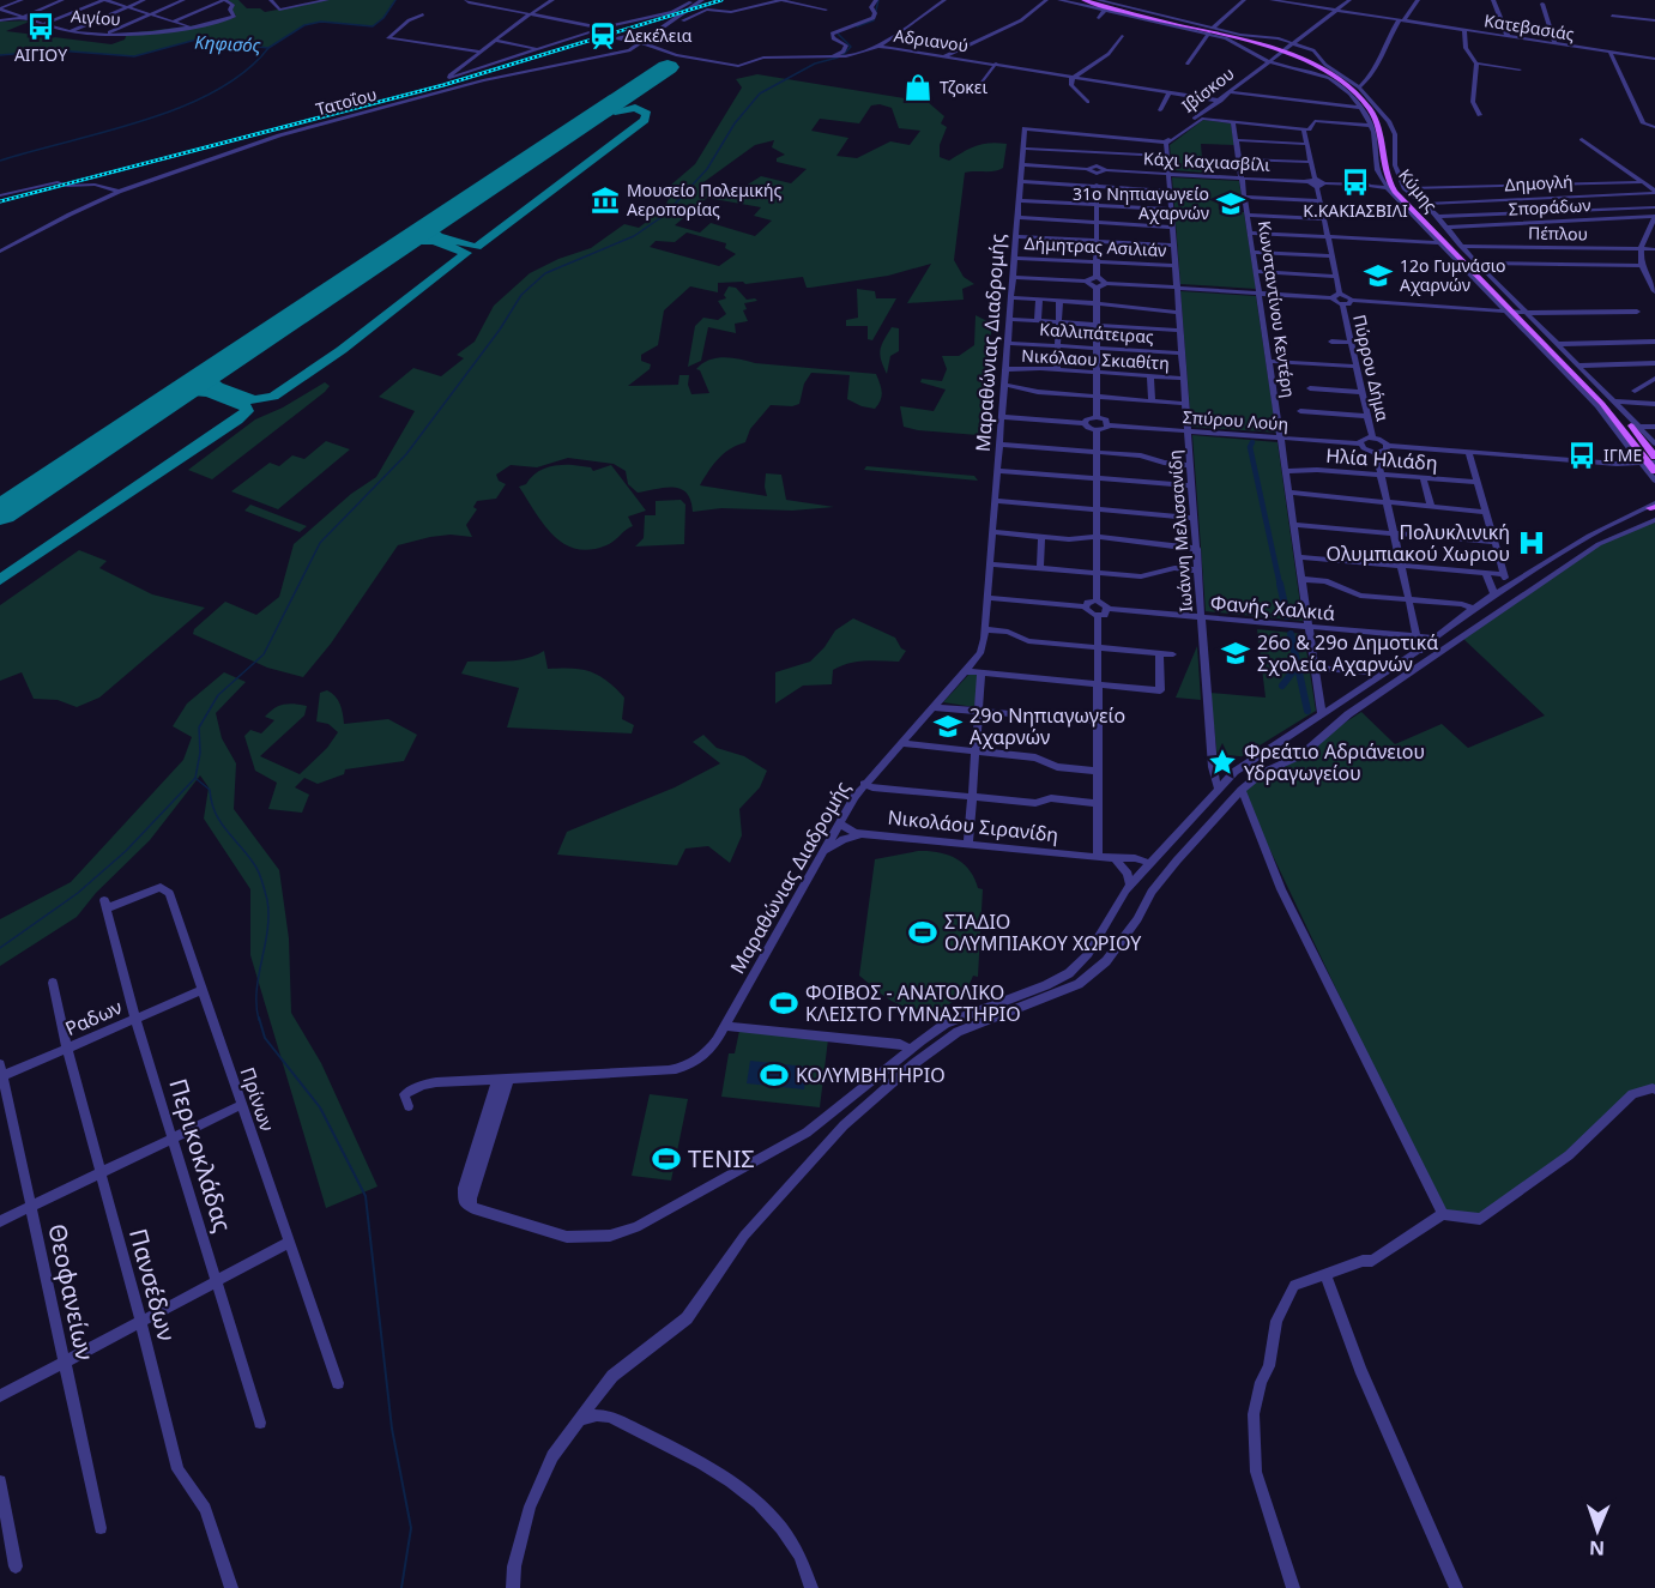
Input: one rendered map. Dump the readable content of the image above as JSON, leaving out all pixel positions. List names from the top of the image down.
{
  "streets": {
    "main road": ["Κύμης"],
    "street": [
      "Αιγίου",
      "Κατεβασιάς",
      "Αδριανού",
      "Ιβίσκου",
      "Τατοΐου",
      "Κάχι Καχιασβίλι",
      "Δημογλή",
      "Σποράδων",
      "Πέπλου",
      "Δήμητρας Ασιλιάν",
      "Κωνσταντίνου Κεντέρη",
      "Καλλιπάτειρας",
      "Μαραθώνιας Διαδρομής",
      "Νικόλαου Σκιαθίτη",
      "Πύρρου Δήμα",
      "Σπύρου Λούη",
      "Ηλία Ηλιάδη",
      "Ιωάννη Μελισσανίδη",
      "Φανής Χαλκιά",
      "Νικολάου Σιρανίδη",
      "Ραδων",
      "Πρίνων",
      "Περικοκλάδας",
      "Πανσέδων",
      "Θεοφανείων"
    ]
  },
  "crossings": [
    ["Κατεβασιάς", "Ιβίσκου"],
    ["Αδριανού", "Ιβίσκου"],
    ["Αδριανού", "Τατοΐου"],
    ["Ιβίσκου", "Κύμης"],
    ["Ιβίσκου", "Ιωάννη Μελισσανίδη"],
    ["Κάχι Καχιασβίλι", "Κωνσταντίνου Κεντέρη"],
    ["Κάχι Καχιασβίλι", "Ιωάννη Μελισσανίδη"],
    ["Δήμητρας Ασιλιάν", "Μαραθώνιας Διαδρομής"],
    ["Δήμητρας Ασιλιάν", "Ιωάννη Μελισσανίδη"],
    ["Κωνσταντίνου Κεντέρη", "Σπύρου Λούη"],
    ["Κωνσταντίνου Κεντέρη", "Ηλία Ηλιάδη"],
    ["Κωνσταντίνου Κεντέρη", "Φανής Χαλκιά"],
    ["Καλλιπάτειρας", "Μαραθώνιας Διαδρομής"],
    ["Καλλιπάτειρας", "Ιωάννη Μελισσανίδη"],
    ["Μαραθώνιας Διαδρομής", "Νικόλαου Σκιαθίτη"],
    ["Μαραθώνιας Διαδρομής", "Νικολάου Σιρανίδη"],
    ["Νικόλαου Σκιαθίτη", "Ιωάννη Μελισσανίδη"],
    ["Σπύρου Λούη", "Ιωάννη Μελισσανίδη"],
    ["Ιωάννη Μελισσανίδη", "Φανής Χαλκιά"],
    ["Ραδων", "Πρίνων"],
    ["Ραδων", "Περικοκλάδας"],
    ["Ραδων", "Πανσέδων"],
    ["Ραδων", "Θεοφανείων"],
    ["Πρίνων", "Περικοκλάδας"]
  ],
  "water": ["Κηφισός"],
  "places": {
    "bus stop": ["ΑΙΓΙΟΥ", "Κ.ΚΑΚΙΑΣΒΙΛΙ", "ΙΓΜΕ"],
    "station": ["Δεκέλεια"],
    "shop": ["Τζοκει"],
    "museum": ["Μουσείο Πολεμικής Αεροπορίας"],
    "school or university": [
      "31ο Νηπιαγωγείο Αχαρνών",
      "12ο Γυμνάσιο Αχαρνών",
      "26ο & 29ο Δημοτικά Σχολεία Αχαρνών",
      "29ο Νηπιαγωγείο Αχαρνών"
    ],
    "hospital": ["Πολυκλινική Ολυμπιακού Χωριου"],
    "place": ["Φρεάτιο Αδριάνειου Υδραγωγείου"],
    "sports": [
      "ΣΤΑΔΙΟ ΟΛΥΜΠΙΑΚΟΥ ΧΩΡΙΟΥ",
      "ΦΟΙΒΟΣ - ΑΝΑΤΟΛΙΚΟ ΚΛΕΙΣΤΟ ΓΥΜΝΑΣΤΗΡΙΟ",
      "ΚΟΛΥΜΒΗΤΗΡΙΟ",
      "ΤΕΝΙΣ"
    ]
  },
  "north": "bottom"
}
